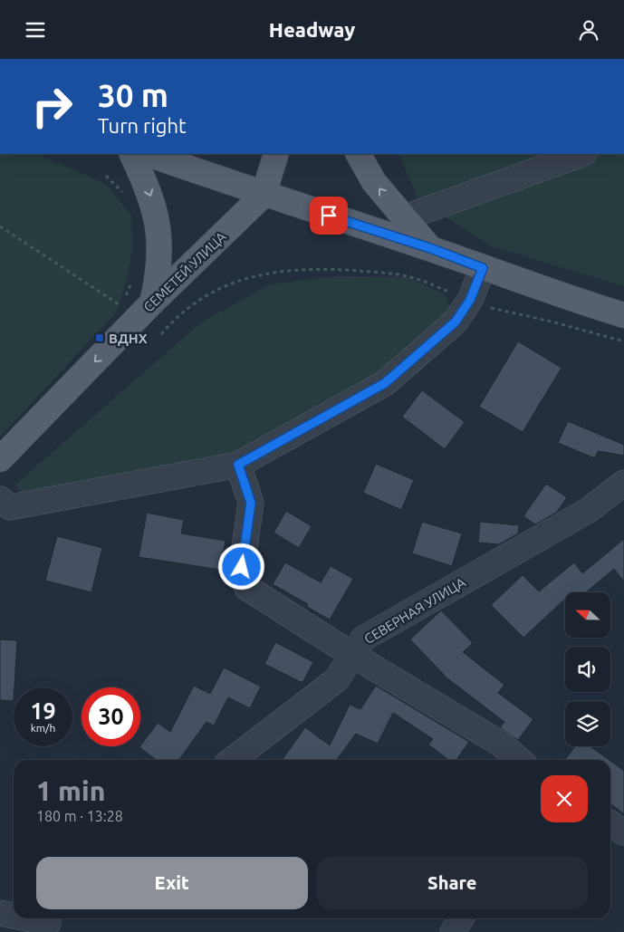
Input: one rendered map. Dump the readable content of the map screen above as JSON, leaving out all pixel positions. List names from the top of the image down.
{
  "streets": {
    "main road": ["СЕМЕТЕЙ УЛИЦА"],
    "street": ["СЕВЕРНАЯ УЛИЦА"]
  },
  "one_way": ["СЕМЕТЕЙ УЛИЦА"],
  "places": {
    "transit": ["ВДНХ"]
  },
  "north": "left",
  "page": {
    "header": "Headway",
    "turn": ["30 m", "Turn right"],
    "speed": "19 km/h",
    "limit": "30",
    "heading": ["1 min", "180 m · 13:28"],
    "buttons": ["Exit", "Share"]
  }
}
